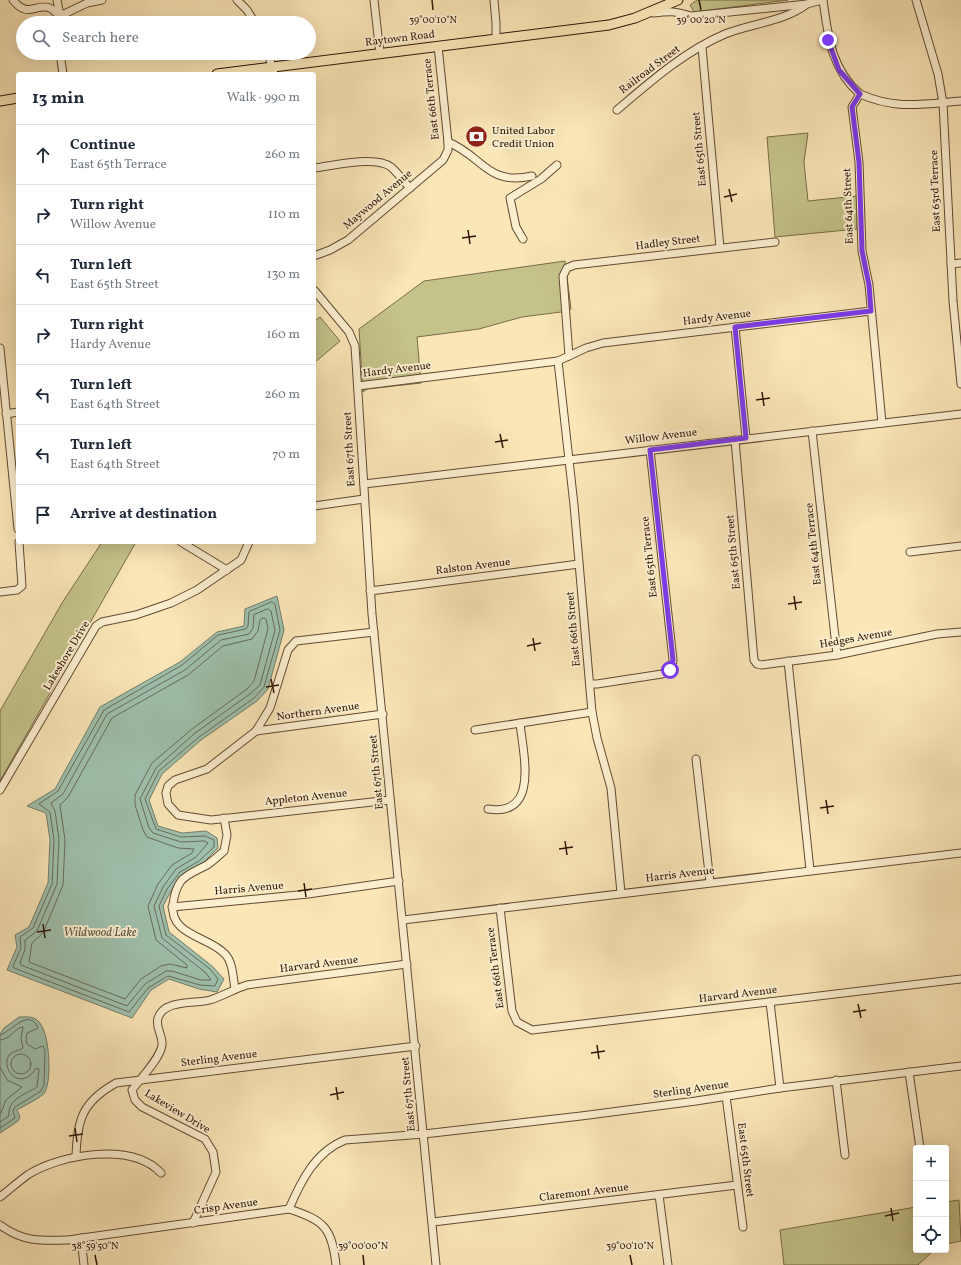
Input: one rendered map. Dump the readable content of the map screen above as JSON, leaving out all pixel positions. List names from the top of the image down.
{
  "streets": {
    "main road": ["Raytown Road"],
    "street": [
      "Railroad Street",
      "East 66th Terrace",
      "East 65th Street",
      "East 63rd Terrace",
      "Maywood Avenue",
      "East 64th Street",
      "Hadley Street",
      "Hardy Avenue",
      "Willow Avenue",
      "East 67th Street",
      "East 64th Terrace",
      "East 65th Terrace",
      "Ralston Avenue",
      "East 66th Street",
      "Hedges Avenue",
      "Lakeshore Drive",
      "Northern Avenue",
      "Appleton Avenue",
      "Harris Avenue",
      "Harvard Avenue",
      "Sterling Avenue",
      "Lakeview Drive",
      "Claremont Avenue",
      "Crisp Avenue"
    ]
  },
  "crossings": [
    ["Raytown Road", "East 66th Terrace"],
    ["Railroad Street", "East 65th Street"],
    ["East 66th Terrace", "Maywood Avenue"],
    ["East 66th Terrace", "Harris Avenue"],
    ["East 66th Terrace", "Harvard Avenue"],
    ["East 65th Street", "Hadley Street"],
    ["East 65th Street", "Willow Avenue"],
    ["East 65th Street", "Hedges Avenue"],
    ["East 65th Street", "Sterling Avenue"],
    ["East 65th Street", "Claremont Avenue"],
    ["East 64th Street", "Hardy Avenue"],
    ["East 64th Street", "Willow Avenue"],
    ["Hadley Street", "Hardy Avenue"],
    ["Hardy Avenue", "East 67th Street"],
    ["Hardy Avenue", "East 66th Street"],
    ["Willow Avenue", "East 67th Street"],
    ["Willow Avenue", "East 64th Terrace"],
    ["Willow Avenue", "East 65th Terrace"],
    ["Willow Avenue", "East 66th Street"],
    ["East 67th Street", "Ralston Avenue"],
    ["East 67th Street", "Northern Avenue"],
    ["East 67th Street", "Appleton Avenue"],
    ["East 67th Street", "Harris Avenue"],
    ["East 67th Street", "Harvard Avenue"],
    ["East 67th Street", "Sterling Avenue"],
    ["East 67th Street", "Claremont Avenue"],
    ["East 64th Terrace", "Hedges Avenue"],
    ["East 65th Terrace", "East 66th Street"],
    ["Ralston Avenue", "East 66th Street"],
    ["East 66th Street", "Harris Avenue"],
    ["Harvard Avenue", "Lakeview Drive"],
    ["Sterling Avenue", "Lakeview Drive"],
    ["Lakeview Drive", "Crisp Avenue"]
  ],
  "water": ["Wildwood Lake"],
  "places": {
    "bank": ["United Labor Credit Union"]
  },
  "page": {
    "search": "Search here",
    "heading": ["13 min", "Walk · 990 m"],
    "list": [
      ["Continue", "East 65th Terrace", "260 m"],
      ["Turn right", "Willow Avenue", "110 m"],
      ["Turn left", "East 65th Street", "130 m"],
      ["Turn right", "Hardy Avenue", "160 m"],
      ["Turn left", "East 64th Street", "260 m"],
      ["Turn left", "East 64th Street", "70 m"],
      "Arrive at destination"
    ],
    "map_buttons": ["+", "−"]
  },
  "coordinates": [
    "39°00'10\"N",
    "39°00'20\"N",
    "38°59'50\"N",
    "39°00'00\"N"
  ]
}
